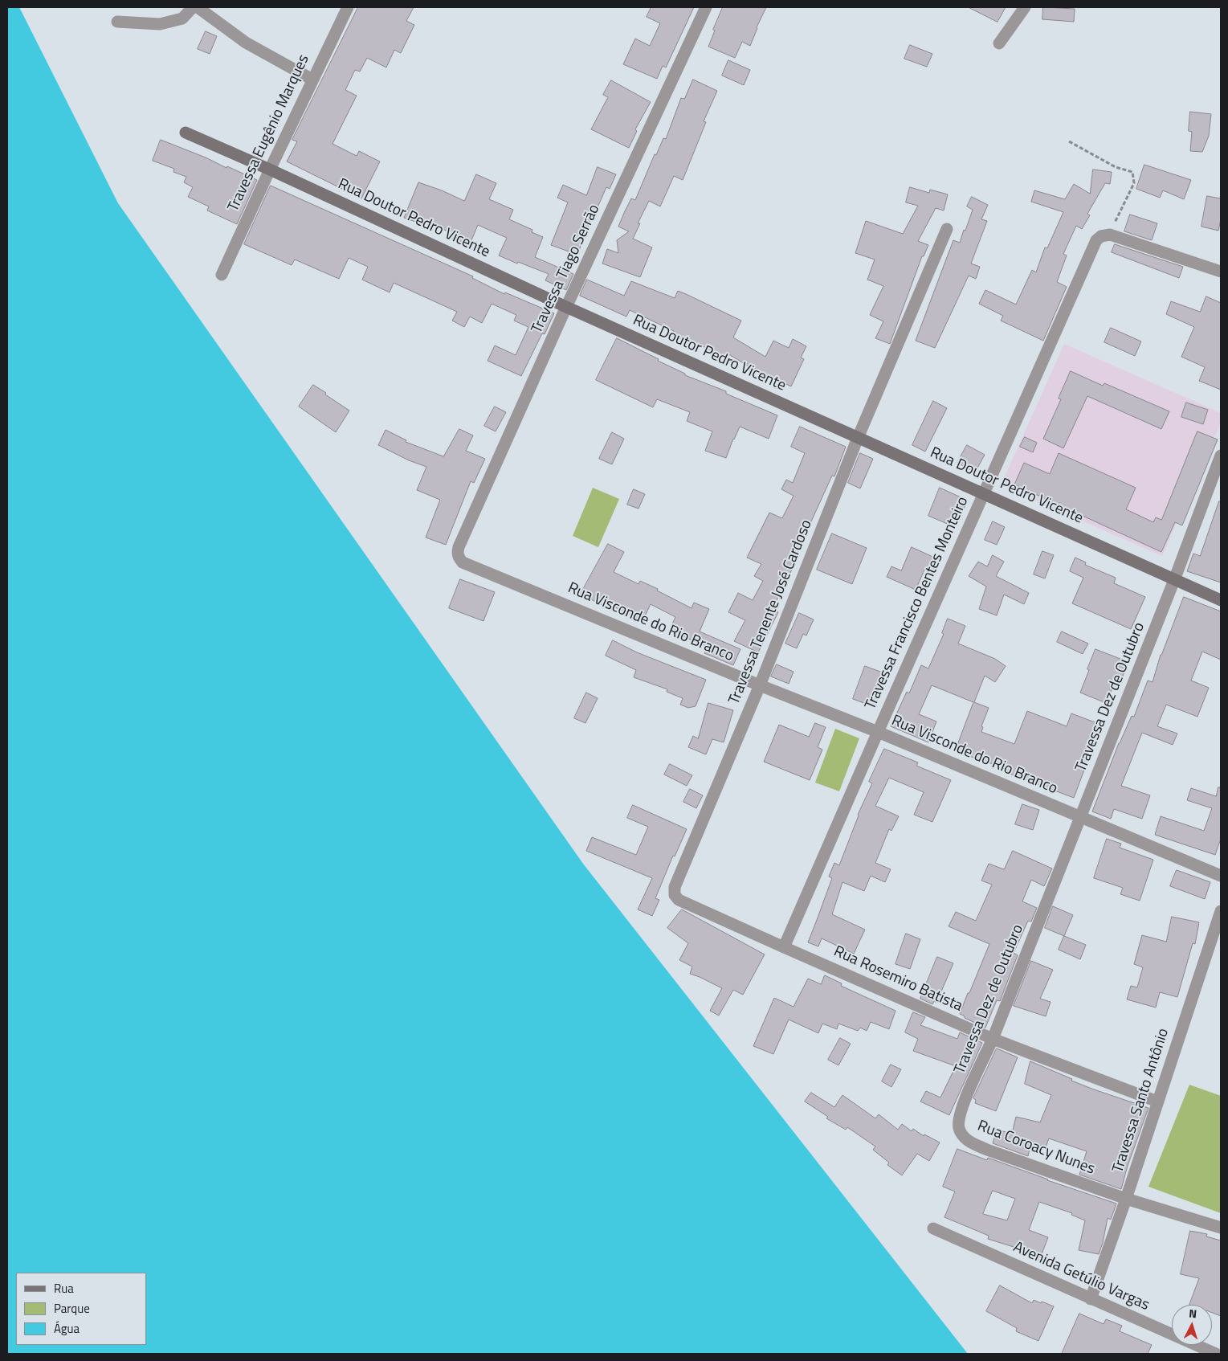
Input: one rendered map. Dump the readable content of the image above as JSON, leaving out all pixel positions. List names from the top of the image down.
{
  "streets": {
    "street": [
      "Travessa Eugênio Marques",
      "Rua Doutor Pedro Vicente",
      "Travessa Tiago Serrão",
      "Travessa Francisco Bentes Monteiro",
      "Travessa Tenente José Cardoso",
      "Rua Visconde do Rio Branco",
      "Travessa Dez de Outubro",
      "Rua Rosemiro Batista",
      "Travessa Santo Antônio",
      "Rua Coroacy Nunes",
      "Avenida Getúlio Vargas"
    ]
  },
  "crossings": [
    ["Travessa Eugênio Marques", "Rua Doutor Pedro Vicente"],
    ["Rua Doutor Pedro Vicente", "Travessa Tiago Serrão"],
    ["Rua Doutor Pedro Vicente", "Travessa Francisco Bentes Monteiro"],
    ["Rua Doutor Pedro Vicente", "Travessa Tenente José Cardoso"],
    ["Rua Doutor Pedro Vicente", "Travessa Dez de Outubro"],
    ["Travessa Tiago Serrão", "Rua Visconde do Rio Branco"],
    ["Travessa Francisco Bentes Monteiro", "Travessa Tenente José Cardoso"],
    ["Travessa Francisco Bentes Monteiro", "Rua Visconde do Rio Branco"],
    ["Travessa Francisco Bentes Monteiro", "Rua Rosemiro Batista"],
    ["Travessa Tenente José Cardoso", "Rua Visconde do Rio Branco"],
    ["Travessa Tenente José Cardoso", "Rua Rosemiro Batista"],
    ["Rua Visconde do Rio Branco", "Travessa Dez de Outubro"],
    ["Travessa Dez de Outubro", "Rua Rosemiro Batista"],
    ["Travessa Dez de Outubro", "Rua Coroacy Nunes"],
    ["Rua Rosemiro Batista", "Travessa Santo Antônio"],
    ["Travessa Santo Antônio", "Rua Coroacy Nunes"],
    ["Travessa Santo Antônio", "Avenida Getúlio Vargas"]
  ],
  "legend": ["Rua", "Parque", "Água"],
  "north": "top"
}
